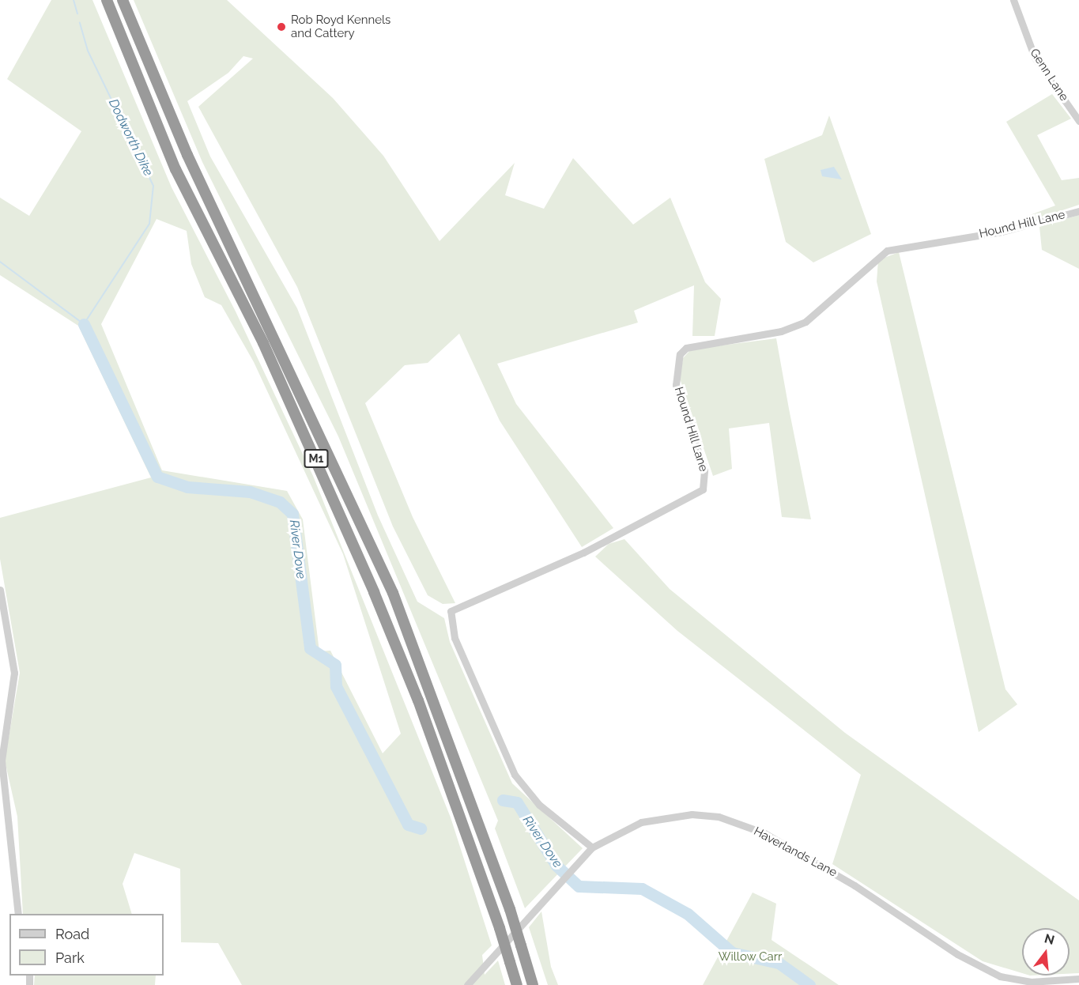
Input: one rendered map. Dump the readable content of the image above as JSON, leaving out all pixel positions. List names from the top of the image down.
{
  "streets": {
    "highway": ["M1"],
    "street": ["Genn Lane", "Hound Hill Lane", "Haverlands Lane"]
  },
  "crossings": [
    ["Hound Hill Lane", "Haverlands Lane"]
  ],
  "water": ["Dodworth Dike", "River Dove"],
  "parks": ["Willow Carr"],
  "places": ["Rob Royd Kennels and Cattery"],
  "legend": ["Road", "Park"],
  "north": "top"
}
